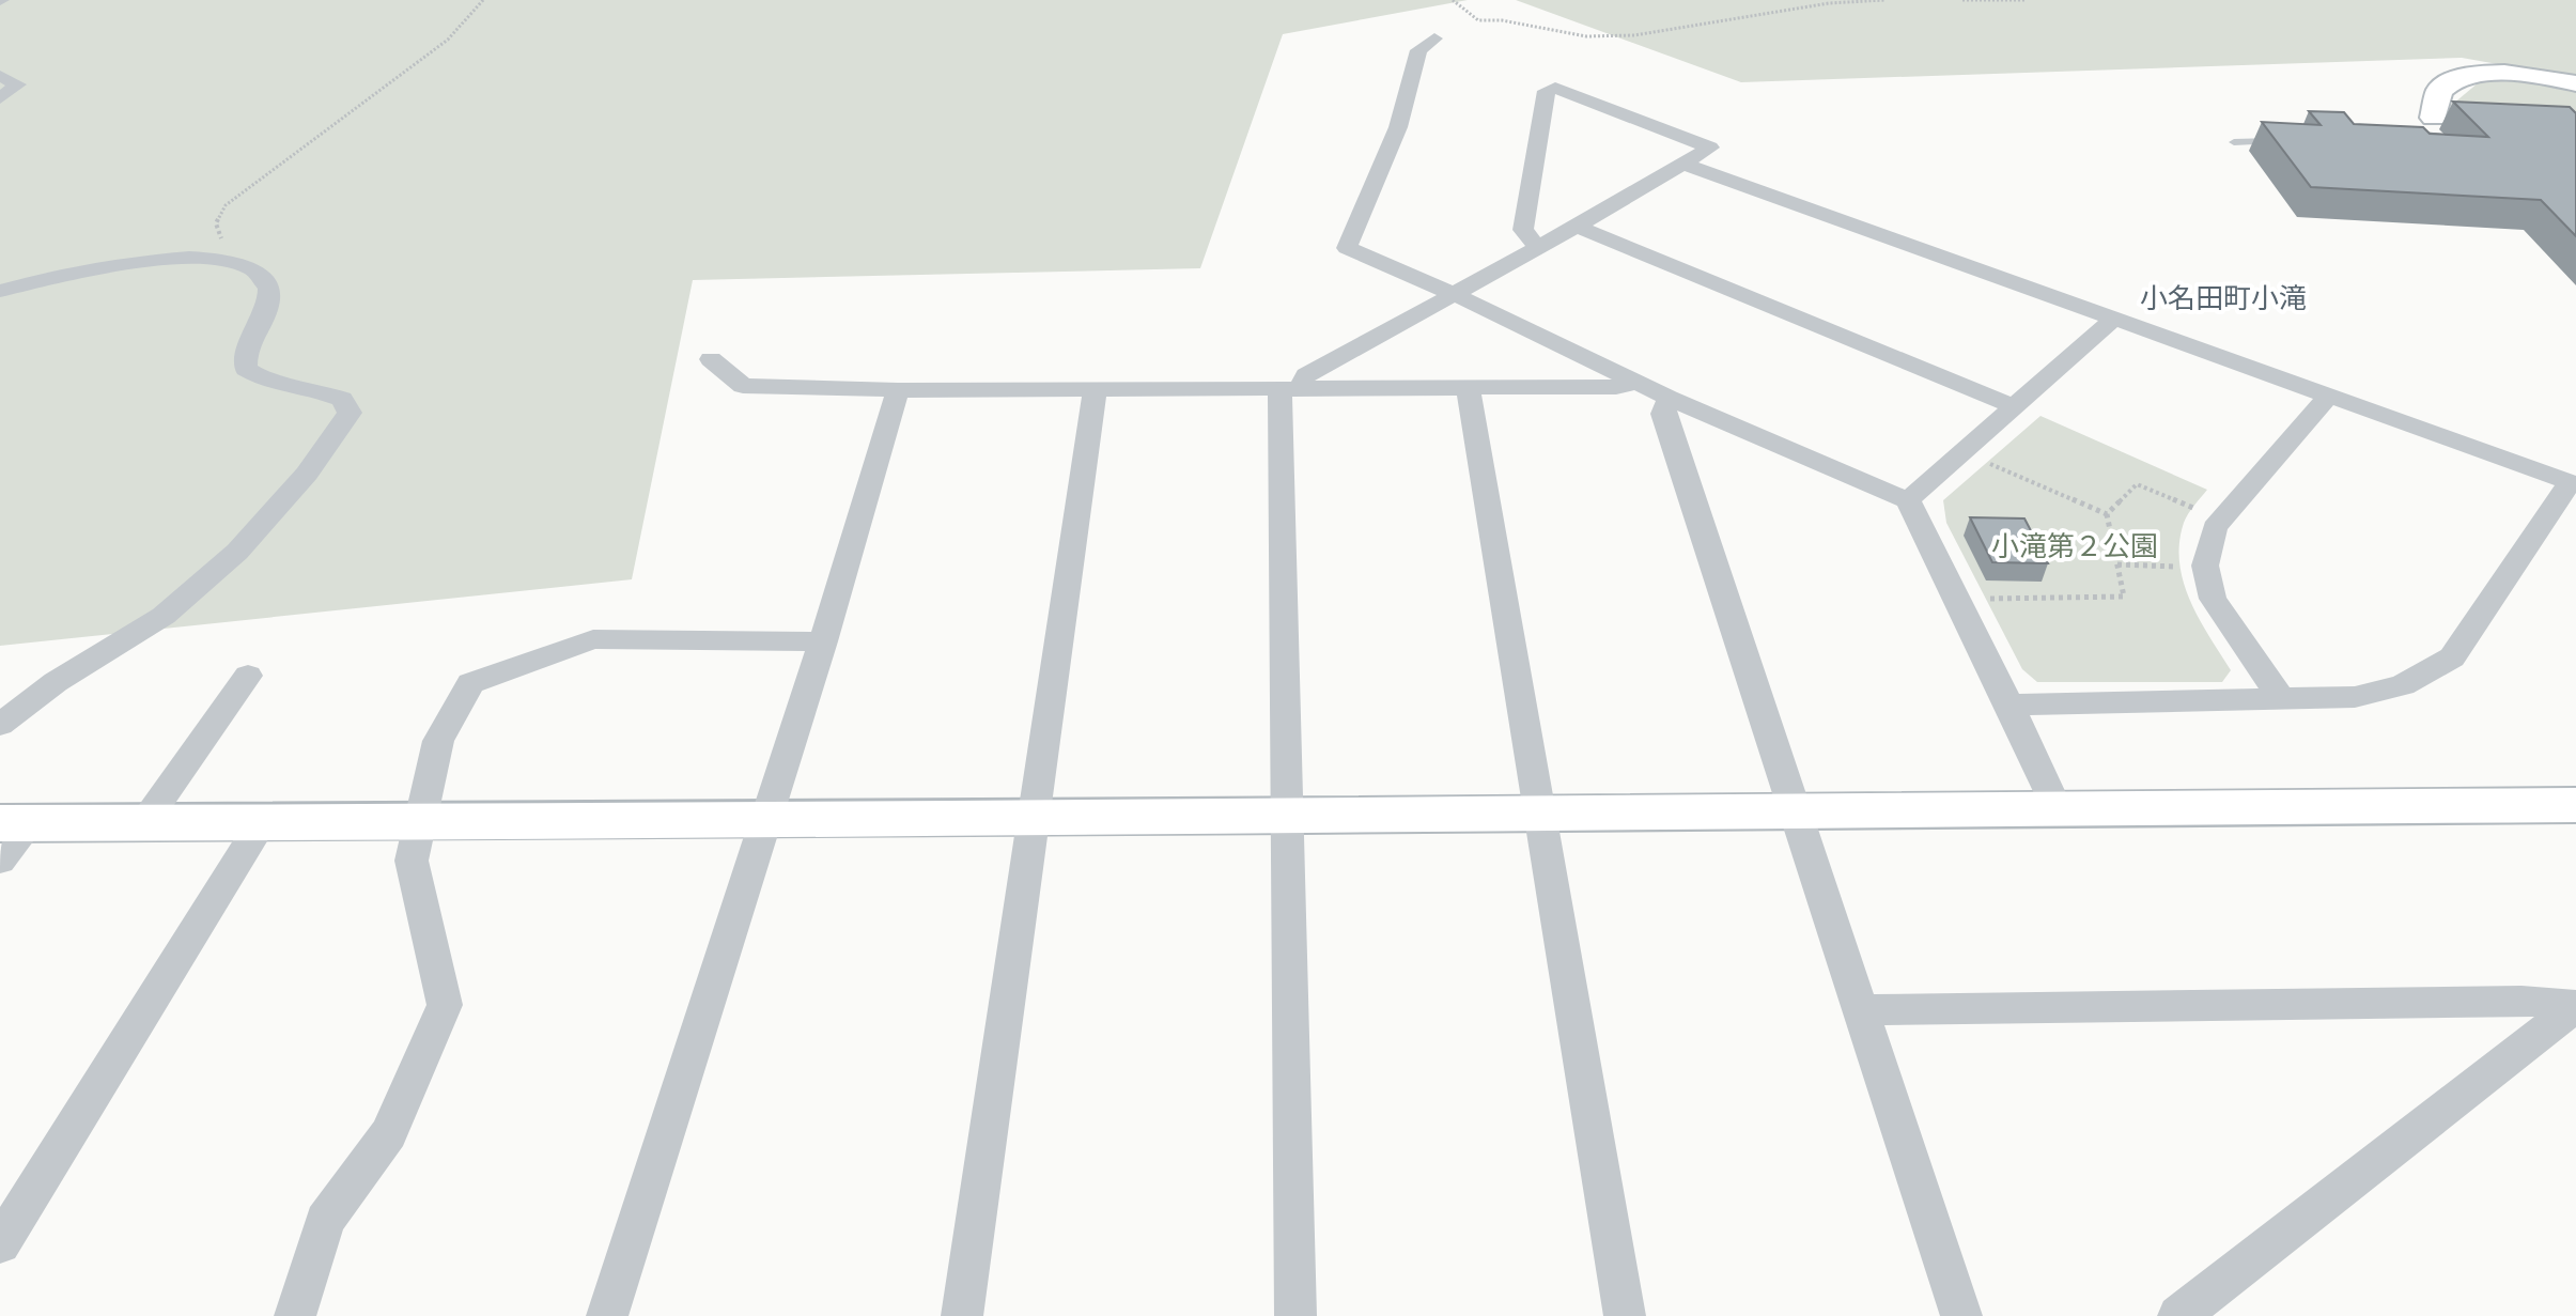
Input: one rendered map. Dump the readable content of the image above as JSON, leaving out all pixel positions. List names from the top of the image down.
{
  "districts": ["小名田町小滝"],
  "parks": ["小滝第２公園"]
}
